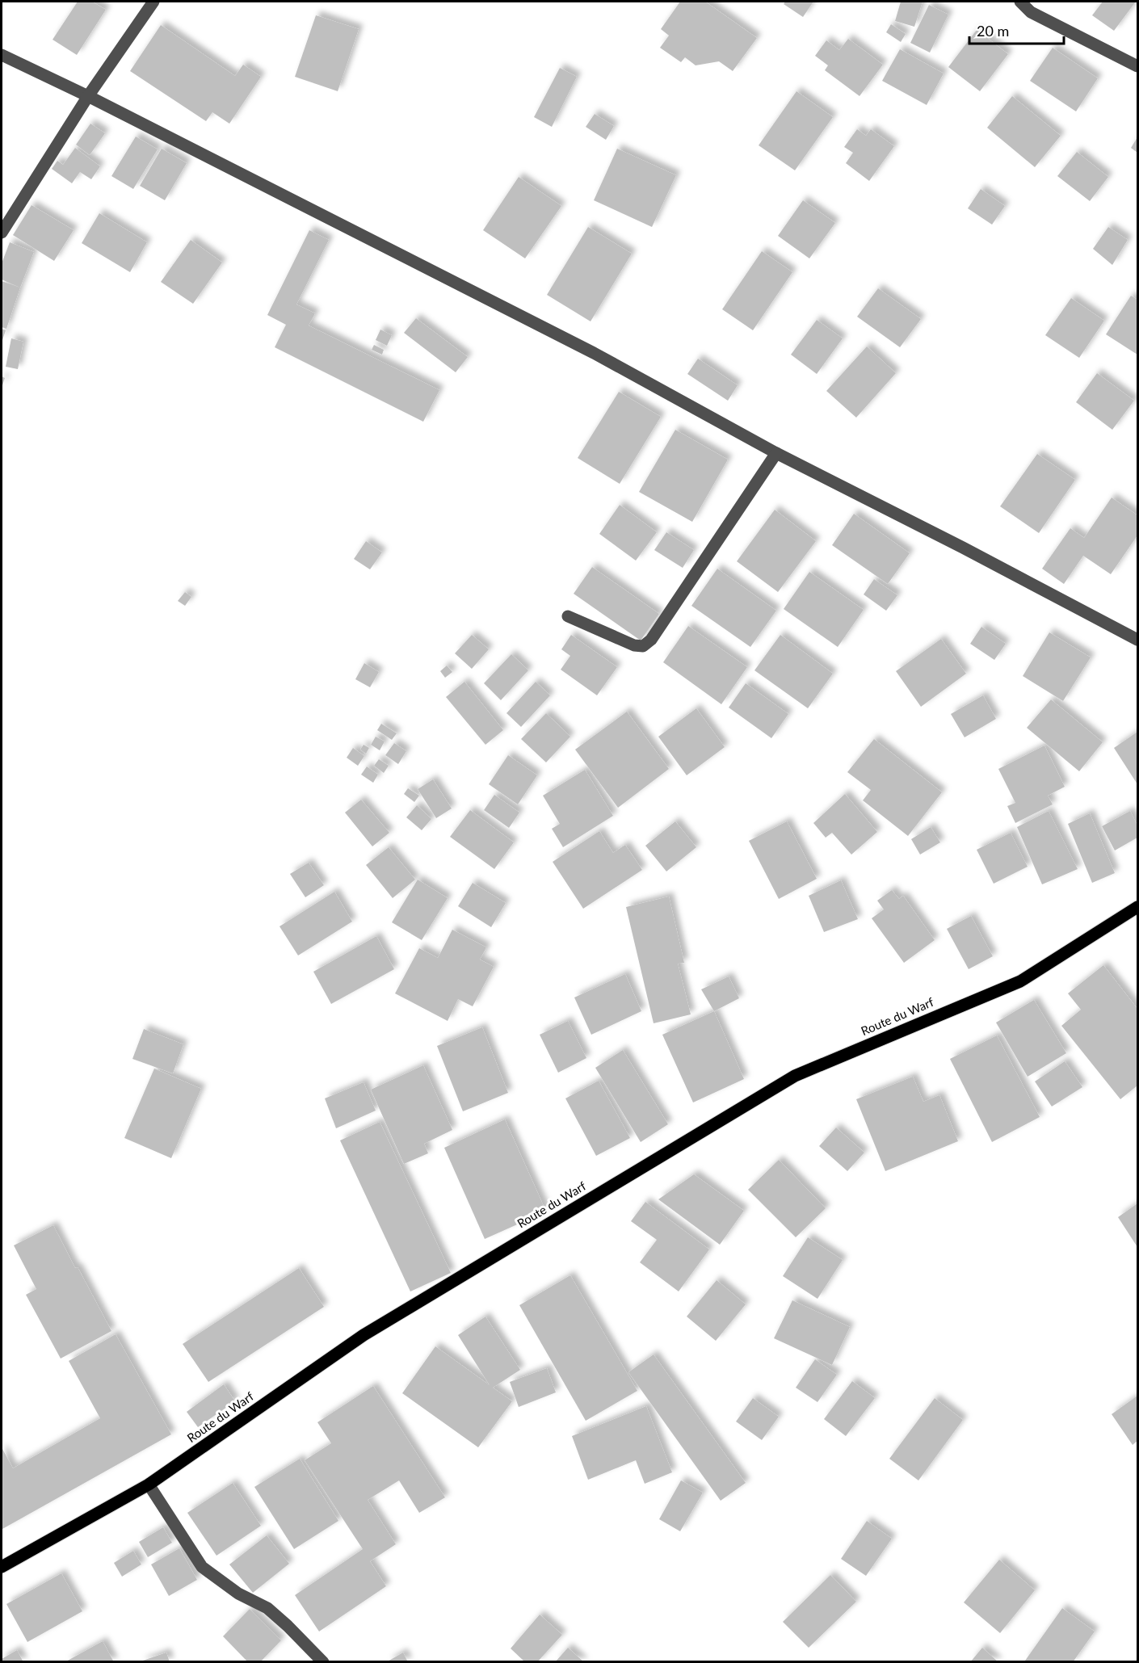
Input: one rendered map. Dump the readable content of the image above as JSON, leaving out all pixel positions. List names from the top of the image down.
{
  "streets": {
    "main road": ["Route du Warf"]
  },
  "scale_bar": "20 m"
}
